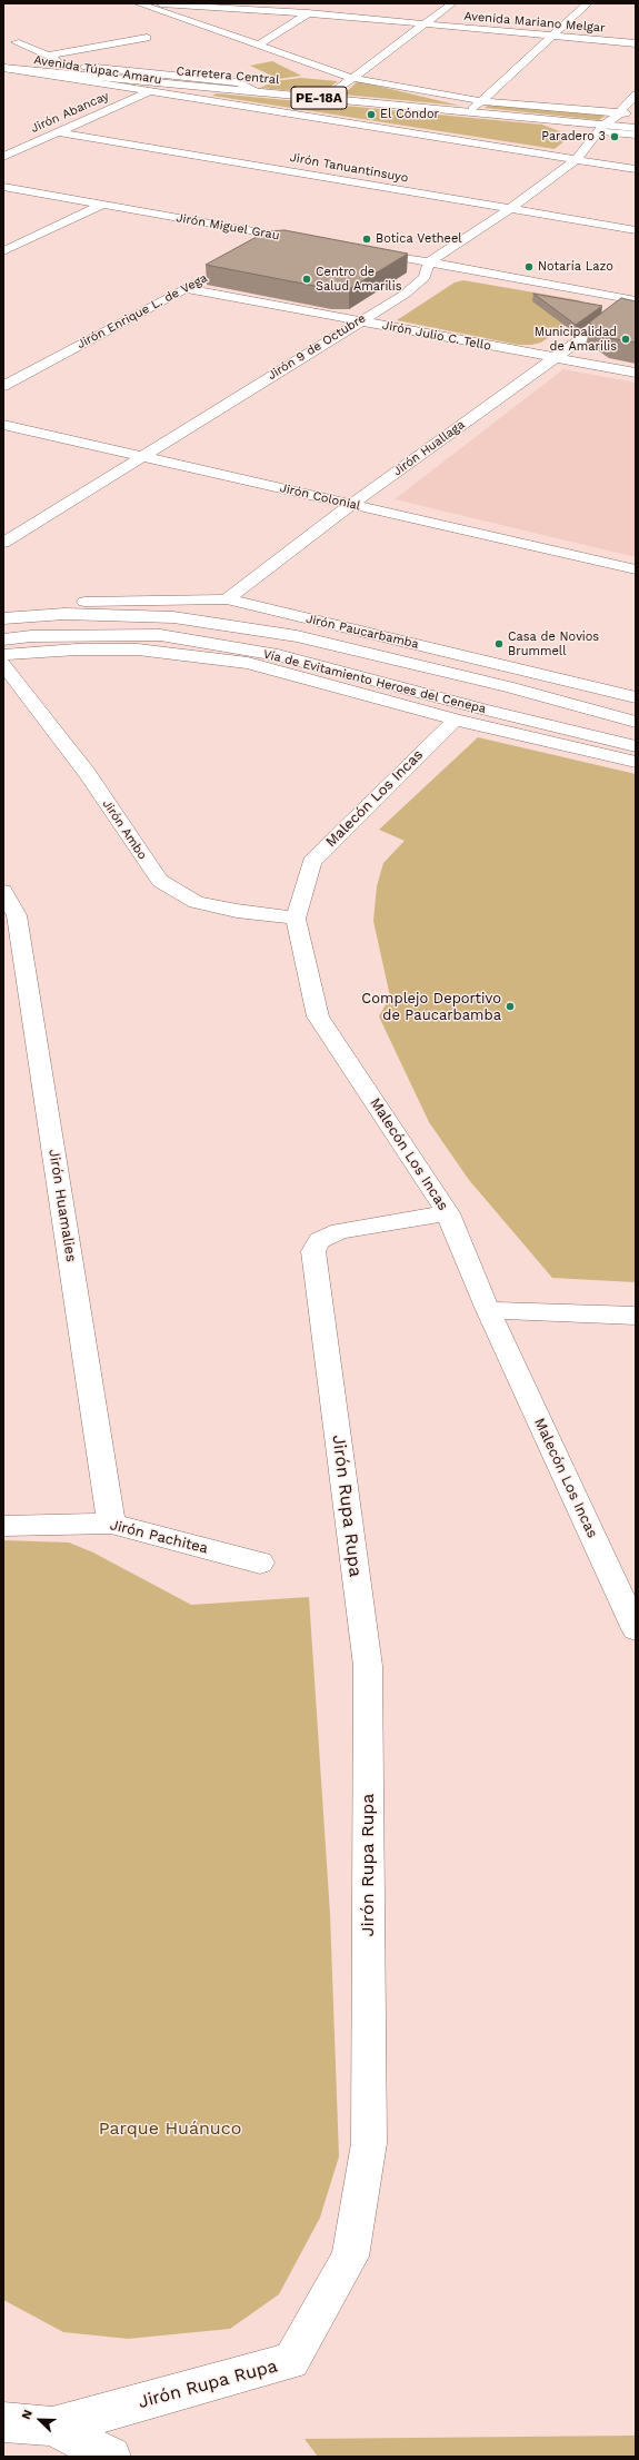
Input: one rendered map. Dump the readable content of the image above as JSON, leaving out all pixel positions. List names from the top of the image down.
{
  "streets": {
    "main road": [
      "Avenida Mariano Melgar",
      "Avenida Túpac Amaru",
      "Carretera Central",
      "PE-18A",
      "Jirón Abancay",
      "Jirón Tanuantinsuyo",
      "Jirón Miguel Grau",
      "Jirón Enrique L. de Vega",
      "Jirón Julio C. Tello",
      "Jirón 9 de Octubre",
      "Jirón Huallaga",
      "Jirón Colonial",
      "Jirón Paucarbamba",
      "Vía de Evitamiento Heroes del Cenepa",
      "Malecón Los Incas",
      "Jirón Ambo",
      "Jirón Huamalies",
      "Jirón Rupa Rupa",
      "Jirón Pachitea"
    ]
  },
  "crossings": [
    ["Avenida Túpac Amaru", "Carretera Central"],
    ["Avenida Túpac Amaru", "Jirón Abancay"],
    ["Avenida Túpac Amaru", "Jirón 9 de Octubre"],
    ["Carretera Central", "Jirón 9 de Octubre"],
    ["Jirón Abancay", "Jirón Tanuantinsuyo"],
    ["Jirón Tanuantinsuyo", "Jirón 9 de Octubre"],
    ["Jirón Enrique L. de Vega", "Jirón Julio C. Tello"],
    ["Jirón Julio C. Tello", "Jirón 9 de Octubre"],
    ["Jirón Julio C. Tello", "Jirón Huallaga"],
    ["Jirón 9 de Octubre", "Jirón Colonial"],
    ["Jirón Huallaga", "Jirón Colonial"],
    ["Jirón Huallaga", "Jirón Paucarbamba"],
    ["Malecón Los Incas", "Jirón Ambo"],
    ["Malecón Los Incas", "Jirón Rupa Rupa"],
    ["Jirón Huamalies", "Jirón Pachitea"]
  ],
  "parks": ["Parque Huánuco"],
  "places": [
    "El Cóndor",
    "Paradero 3",
    "Botica Vetheel",
    "Notaría Lazo",
    "Centro de Salud Amarilis",
    "Municipalidad de Amarilis",
    "Casa de Novios Brummell",
    "Complejo Deportivo de Paucarbamba"
  ],
  "north": "top left"
}
